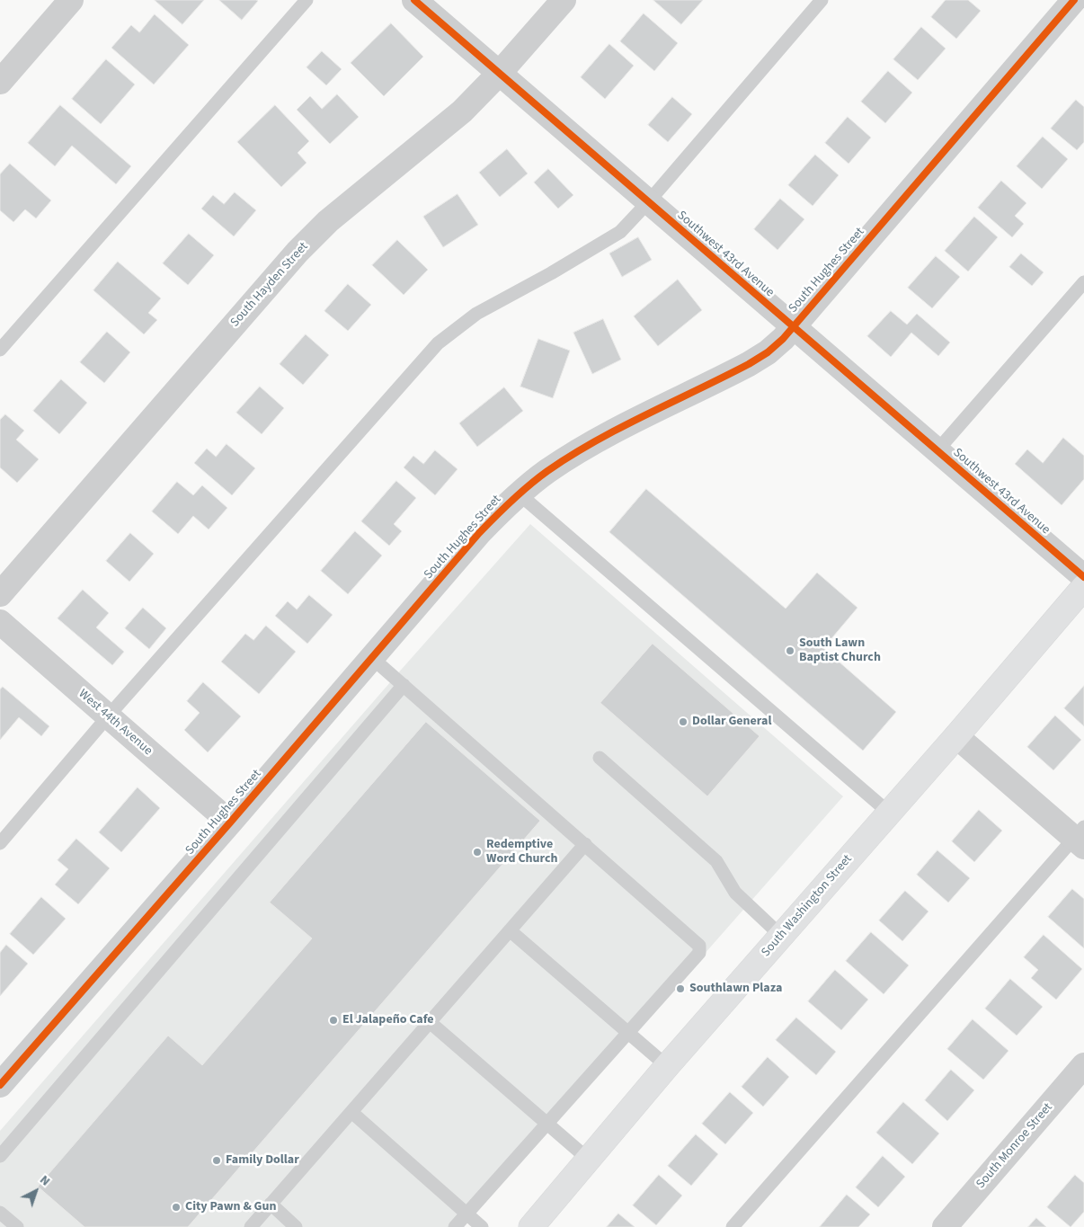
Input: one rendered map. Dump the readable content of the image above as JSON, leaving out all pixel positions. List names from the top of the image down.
{
  "streets": {
    "main road": ["South Washington Street"],
    "street": [
      "Southwest 43rd Avenue",
      "South Hughes Street",
      "South Hayden Street",
      "West 44th Avenue",
      "South Monroe Street"
    ]
  },
  "crossings": [
    ["Southwest 43rd Avenue", "South Hughes Street"],
    ["Southwest 43rd Avenue", "South Hayden Street"],
    ["South Hughes Street", "West 44th Avenue"]
  ],
  "places": [
    "South Lawn Baptist Church",
    "Dollar General",
    "Redemptive Word Church",
    "Southlawn Plaza",
    "El Jalapeño Cafe",
    "Family Dollar",
    "City Pawn & Gun"
  ],
  "north": "top right"
}
